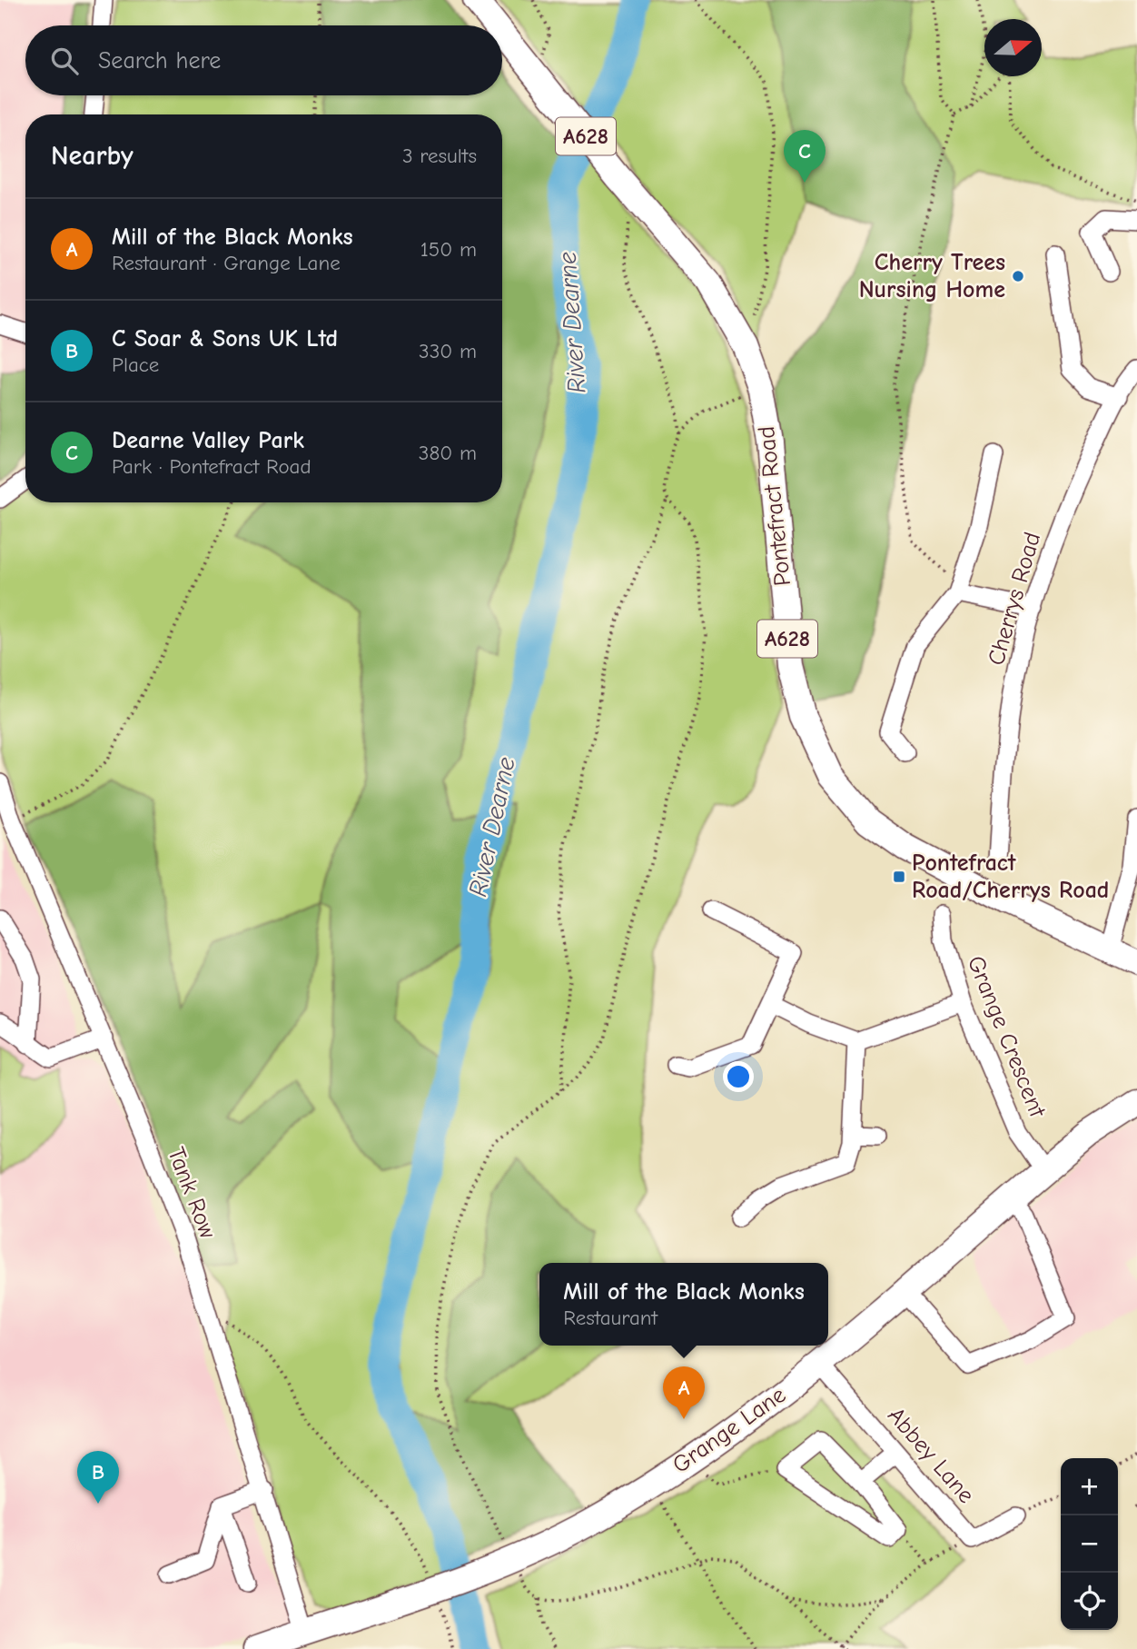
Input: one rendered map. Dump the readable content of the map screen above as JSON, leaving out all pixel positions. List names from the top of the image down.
{
  "streets": {
    "highway": ["A628", "Pontefract Road", "Grange Lane"],
    "street": [
      "Cherrys Road",
      "Grange Crescent",
      "Tank Row",
      "Abbey Lane"
    ]
  },
  "crossings": [
    ["Grange Crescent", "Grange Lane"],
    ["Tank Row", "Grange Lane"],
    ["Grange Lane", "Abbey Lane"]
  ],
  "water": ["River Dearne"],
  "places": {
    "other": ["Cherry Trees Nursing Home"],
    "transit": ["Pontefract Road/Cherrys Road"]
  },
  "north": "right",
  "page": {
    "search": "Search here",
    "heading": ["Nearby", "3 results"],
    "pins": ["C", "A", "B"],
    "list": [
      {
        "mark": "A",
        "name": "Mill of the Black Monks",
        "note": "Restaurant · Grange Lane",
        "value": "150 m"
      },
      {
        "mark": "B",
        "name": "C Soar & Sons UK Ltd",
        "note": "Place",
        "value": "330 m"
      },
      {
        "mark": "C",
        "name": "Dearne Valley Park",
        "note": "Park · Pontefract Road",
        "value": "380 m"
      }
    ],
    "popup": ["Mill of the Black Monks", "Restaurant"],
    "map_buttons": ["+", "−"]
  }
}
